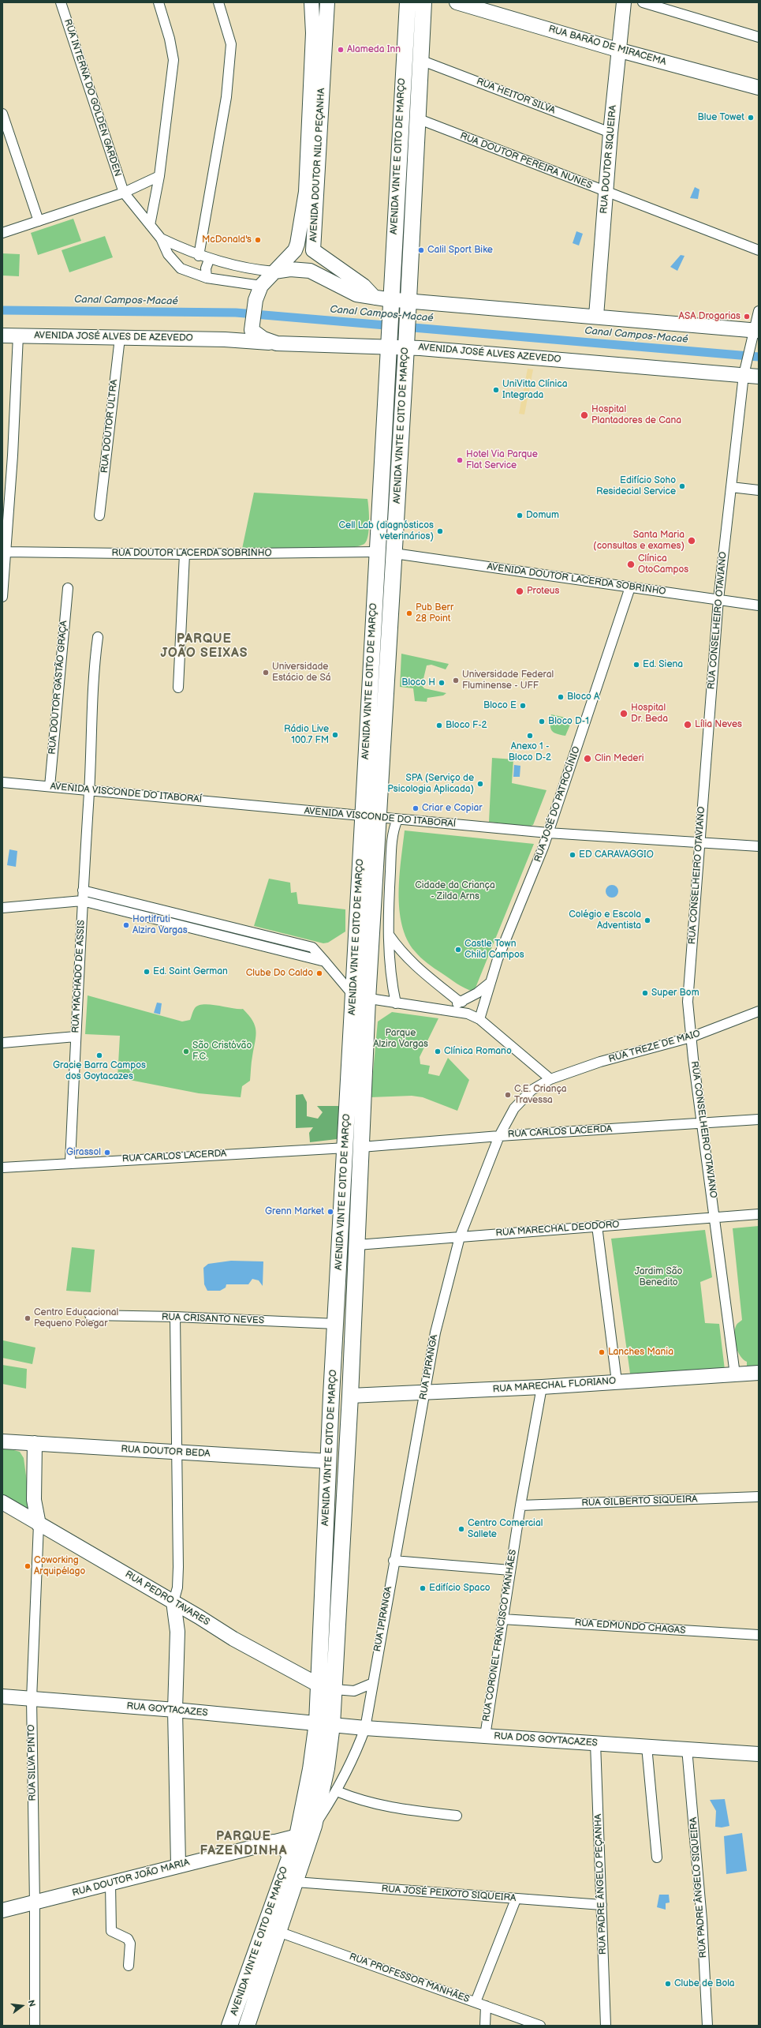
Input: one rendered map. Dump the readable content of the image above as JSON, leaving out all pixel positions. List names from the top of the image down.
{
  "streets": {
    "main road": [
      "RUA BARÃO DE MIRACEMA",
      "AVENIDA VINTE E OITO DE MARÇO",
      "RUA DOUTOR SIQUEIRA",
      "AVENIDA DOUTOR NILO PEÇANHA",
      "AVENIDA JOSÉ ALVES DE AZEVEDO",
      "AVENIDA JOSÉ ALVES AZEVEDO",
      "RUA MARECHAL FLORIANO",
      "RUA DOUTOR BEDA",
      "RUA PEDRO TAVARES",
      "RUA GOYTACAZES",
      "RUA DOS GOYTACAZES",
      "RUA SILVA PINTO",
      "RUA DOUTOR JOÃO MARIA"
    ],
    "street": [
      "RUA HEITOR SILVA",
      "RUA INTERNA DO GOLDEN GARDEN",
      "RUA DOUTOR PEREIRA NUNES",
      "RUA DOUTOR ULTRA",
      "RUA DOUTOR LACERDA SOBRINHO",
      "AVENIDA DOUTOR LACERDA SOBRINHO",
      "RUA CONSELHEIRO OTAVIANO",
      "RUA DOUTOR GASTÃO GRAÇA",
      "AVENIDA VISCONDE DO ITABORAÍ",
      "RUA JOSÉ DO PATROCÍNIO",
      "RUA MACHADO DE ASSIS",
      "RUA TREZE DE MAIO",
      "RUA CARLOS LACERDA",
      "RUA MARECHAL DEODORO",
      "RUA CRISANTO NEVES",
      "RUA IPIRANGA",
      "RUA GILBERTO SIQUEIRA",
      "RUA EDMUNDO CHAGAS",
      "RUA CORONEL FRANCISCO MANHÃES",
      "RUA PADRE ÂNGELO PEÇANHA",
      "RUA PADRE ÂNGELO SIQUEIRA",
      "RUA JOSÉ PEIXOTO SIQUEIRA",
      "RUA PROFESSOR MANHÃES"
    ]
  },
  "crossings": [
    ["RUA BARÃO DE MIRACEMA", "RUA DOUTOR SIQUEIRA"],
    ["RUA HEITOR SILVA", "AVENIDA VINTE E OITO DE MARÇO"],
    ["RUA HEITOR SILVA", "RUA DOUTOR SIQUEIRA"],
    ["AVENIDA VINTE E OITO DE MARÇO", "RUA DOUTOR PEREIRA NUNES"],
    ["AVENIDA VINTE E OITO DE MARÇO", "AVENIDA JOSÉ ALVES AZEVEDO"],
    ["AVENIDA VINTE E OITO DE MARÇO", "RUA DOUTOR LACERDA SOBRINHO"],
    ["AVENIDA VINTE E OITO DE MARÇO", "AVENIDA DOUTOR LACERDA SOBRINHO"],
    ["AVENIDA VINTE E OITO DE MARÇO", "AVENIDA VISCONDE DO ITABORAÍ"],
    ["AVENIDA VINTE E OITO DE MARÇO", "RUA CARLOS LACERDA"],
    ["AVENIDA VINTE E OITO DE MARÇO", "RUA MARECHAL DEODORO"],
    ["AVENIDA VINTE E OITO DE MARÇO", "RUA CRISANTO NEVES"],
    ["AVENIDA VINTE E OITO DE MARÇO", "RUA IPIRANGA"],
    ["AVENIDA VINTE E OITO DE MARÇO", "RUA MARECHAL FLORIANO"],
    ["AVENIDA VINTE E OITO DE MARÇO", "RUA DOUTOR BEDA"],
    ["AVENIDA VINTE E OITO DE MARÇO", "RUA PEDRO TAVARES"],
    ["AVENIDA VINTE E OITO DE MARÇO", "RUA GOYTACAZES"],
    ["AVENIDA VINTE E OITO DE MARÇO", "RUA DOS GOYTACAZES"],
    ["AVENIDA VINTE E OITO DE MARÇO", "RUA DOUTOR JOÃO MARIA"],
    ["AVENIDA VINTE E OITO DE MARÇO", "RUA JOSÉ PEIXOTO SIQUEIRA"],
    ["AVENIDA VINTE E OITO DE MARÇO", "RUA PROFESSOR MANHÃES"],
    ["RUA DOUTOR SIQUEIRA", "RUA DOUTOR PEREIRA NUNES"],
    ["AVENIDA JOSÉ ALVES DE AZEVEDO", "AVENIDA JOSÉ ALVES AZEVEDO"],
    ["AVENIDA JOSÉ ALVES DE AZEVEDO", "RUA DOUTOR ULTRA"],
    ["AVENIDA JOSÉ ALVES AZEVEDO", "RUA CONSELHEIRO OTAVIANO"],
    ["AVENIDA DOUTOR LACERDA SOBRINHO", "RUA CONSELHEIRO OTAVIANO"],
    ["AVENIDA DOUTOR LACERDA SOBRINHO", "RUA JOSÉ DO PATROCÍNIO"],
    ["RUA CONSELHEIRO OTAVIANO", "AVENIDA VISCONDE DO ITABORAÍ"],
    ["RUA CONSELHEIRO OTAVIANO", "RUA TREZE DE MAIO"],
    ["RUA CONSELHEIRO OTAVIANO", "RUA CARLOS LACERDA"],
    ["RUA CONSELHEIRO OTAVIANO", "RUA MARECHAL DEODORO"],
    ["RUA CONSELHEIRO OTAVIANO", "RUA MARECHAL FLORIANO"],
    ["RUA DOUTOR GASTÃO GRAÇA", "AVENIDA VISCONDE DO ITABORAÍ"],
    ["AVENIDA VISCONDE DO ITABORAÍ", "RUA JOSÉ DO PATROCÍNIO"],
    ["AVENIDA VISCONDE DO ITABORAÍ", "RUA MACHADO DE ASSIS"],
    ["RUA MACHADO DE ASSIS", "RUA CARLOS LACERDA"],
    ["RUA TREZE DE MAIO", "RUA IPIRANGA"],
    ["RUA CARLOS LACERDA", "RUA IPIRANGA"],
    ["RUA MARECHAL DEODORO", "RUA IPIRANGA"],
    ["RUA IPIRANGA", "RUA MARECHAL FLORIANO"],
    ["RUA IPIRANGA", "RUA DOS GOYTACAZES"],
    ["RUA MARECHAL FLORIANO", "RUA CORONEL FRANCISCO MANHÃES"],
    ["RUA DOUTOR BEDA", "RUA SILVA PINTO"],
    ["RUA GILBERTO SIQUEIRA", "RUA CORONEL FRANCISCO MANHÃES"],
    ["RUA PEDRO TAVARES", "RUA SILVA PINTO"],
    ["RUA EDMUNDO CHAGAS", "RUA CORONEL FRANCISCO MANHÃES"],
    ["RUA CORONEL FRANCISCO MANHÃES", "RUA DOS GOYTACAZES"],
    ["RUA GOYTACAZES", "RUA DOS GOYTACAZES"],
    ["RUA GOYTACAZES", "RUA SILVA PINTO"],
    ["RUA DOS GOYTACAZES", "RUA PADRE ÂNGELO PEÇANHA"],
    ["RUA DOS GOYTACAZES", "RUA PADRE ÂNGELO SIQUEIRA"],
    ["RUA SILVA PINTO", "RUA DOUTOR JOÃO MARIA"],
    ["RUA PADRE ÂNGELO PEÇANHA", "RUA JOSÉ PEIXOTO SIQUEIRA"]
  ],
  "districts": ["PARQUE JOÃO SEIXAS", "PARQUE FAZENDINHA"],
  "water": ["Canal Campos-Macaé"],
  "parks": ["Cidade da Criança - Zilda Arns", "Parque Alzira Vargas", "Jardim São Benedito"],
  "places": [
    "Alameda Inn",
    "Blue Towet",
    "McDonald's",
    "Calil Sport Bike",
    "ASA Drogarias",
    "UniVitta Clínica Integrada",
    "Hospital Plantadores de Cana",
    "Hotel Via Parque Flat Service",
    "Edifício Soho Residecial Service",
    "Domum",
    "Cell Lab (diagnósticos veterinários)",
    "Santa Maria (consultas e exames)",
    "Clínica OtoCampos",
    "Proteus",
    "Pub Berr 28 Point",
    "Ed. Siena",
    "Universidade Estácio de Sá",
    "Universidade Federal Fluminense - UFF",
    "Bloco H",
    "Bloco A",
    "Bloco E",
    "Hospital Dr. Beda",
    "Bloco D-1",
    "Lília Neves",
    "Bloco F-2",
    "Rádio Live 100.7 FM",
    "Anexo 1 - Bloco D-2",
    "Clin Mederi",
    "SPA (Serviço de Psicologia Aplicada)",
    "Criar e Copiar",
    "ED CARAVAGGIO",
    "Colégio e Escola Adventista",
    "Hortifruti Alzira Vargas",
    "Castle Town Child Campos",
    "Ed. Saint German",
    "Clube Do Caldo",
    "Super Bom",
    "São Cristóvão F.C.",
    "Clínica Romano",
    "Gracie Barra Campos dos Goytacazes",
    "C.E. Criança Travessa",
    "Girassol",
    "Grenn Market",
    "Centro Educacional Pequeno Polegar",
    "Lanches Mania",
    "Centro Comercial Sallete",
    "Coworking Arquipélago",
    "Edifício Spaco",
    "Clube de Bola"
  ],
  "north": "right"
}
